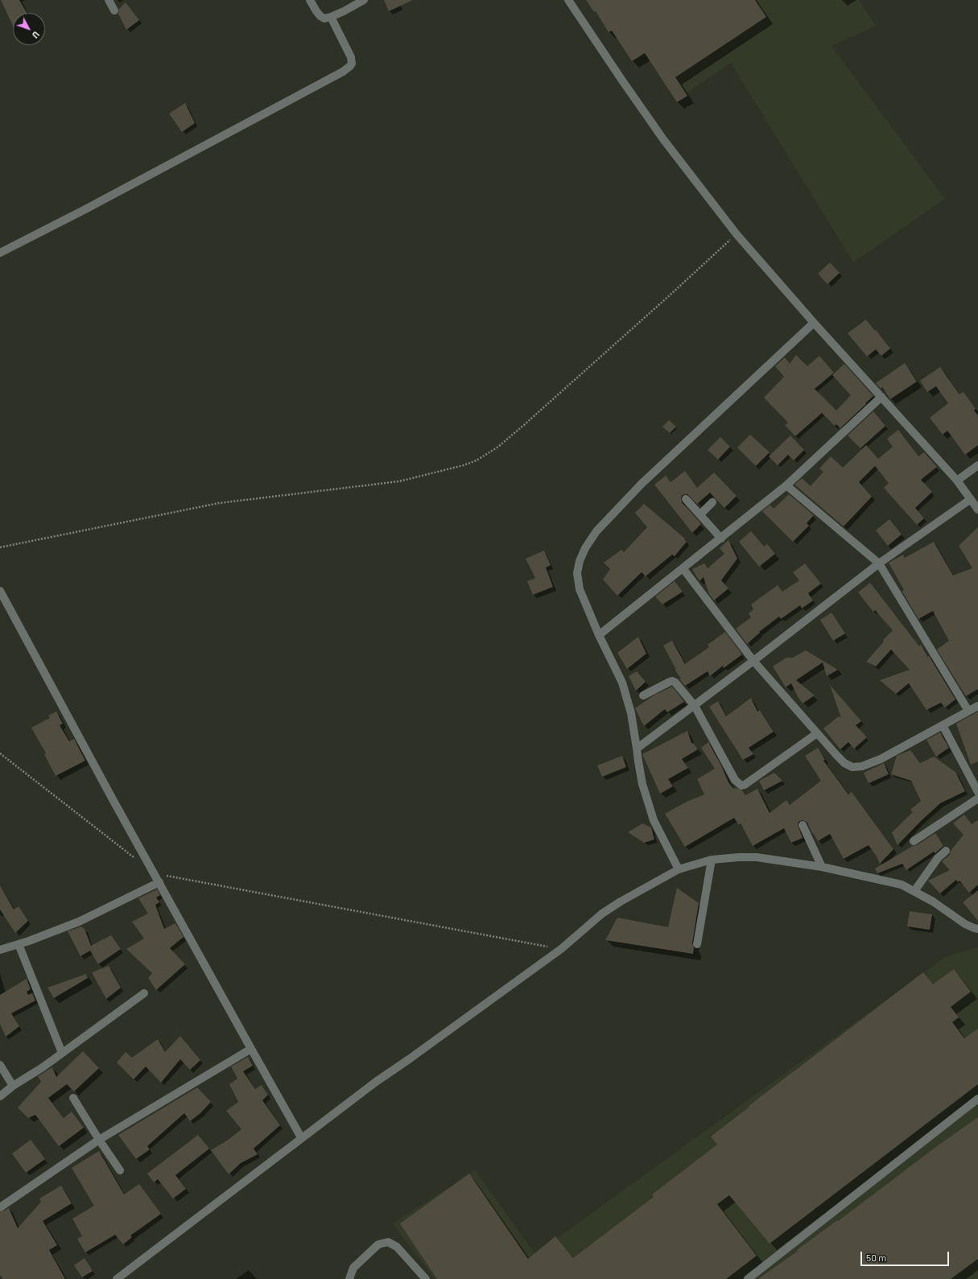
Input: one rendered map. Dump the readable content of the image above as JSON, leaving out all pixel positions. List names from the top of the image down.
{
  "scale_bar": "50 m",
  "north": "bottom right"
}
